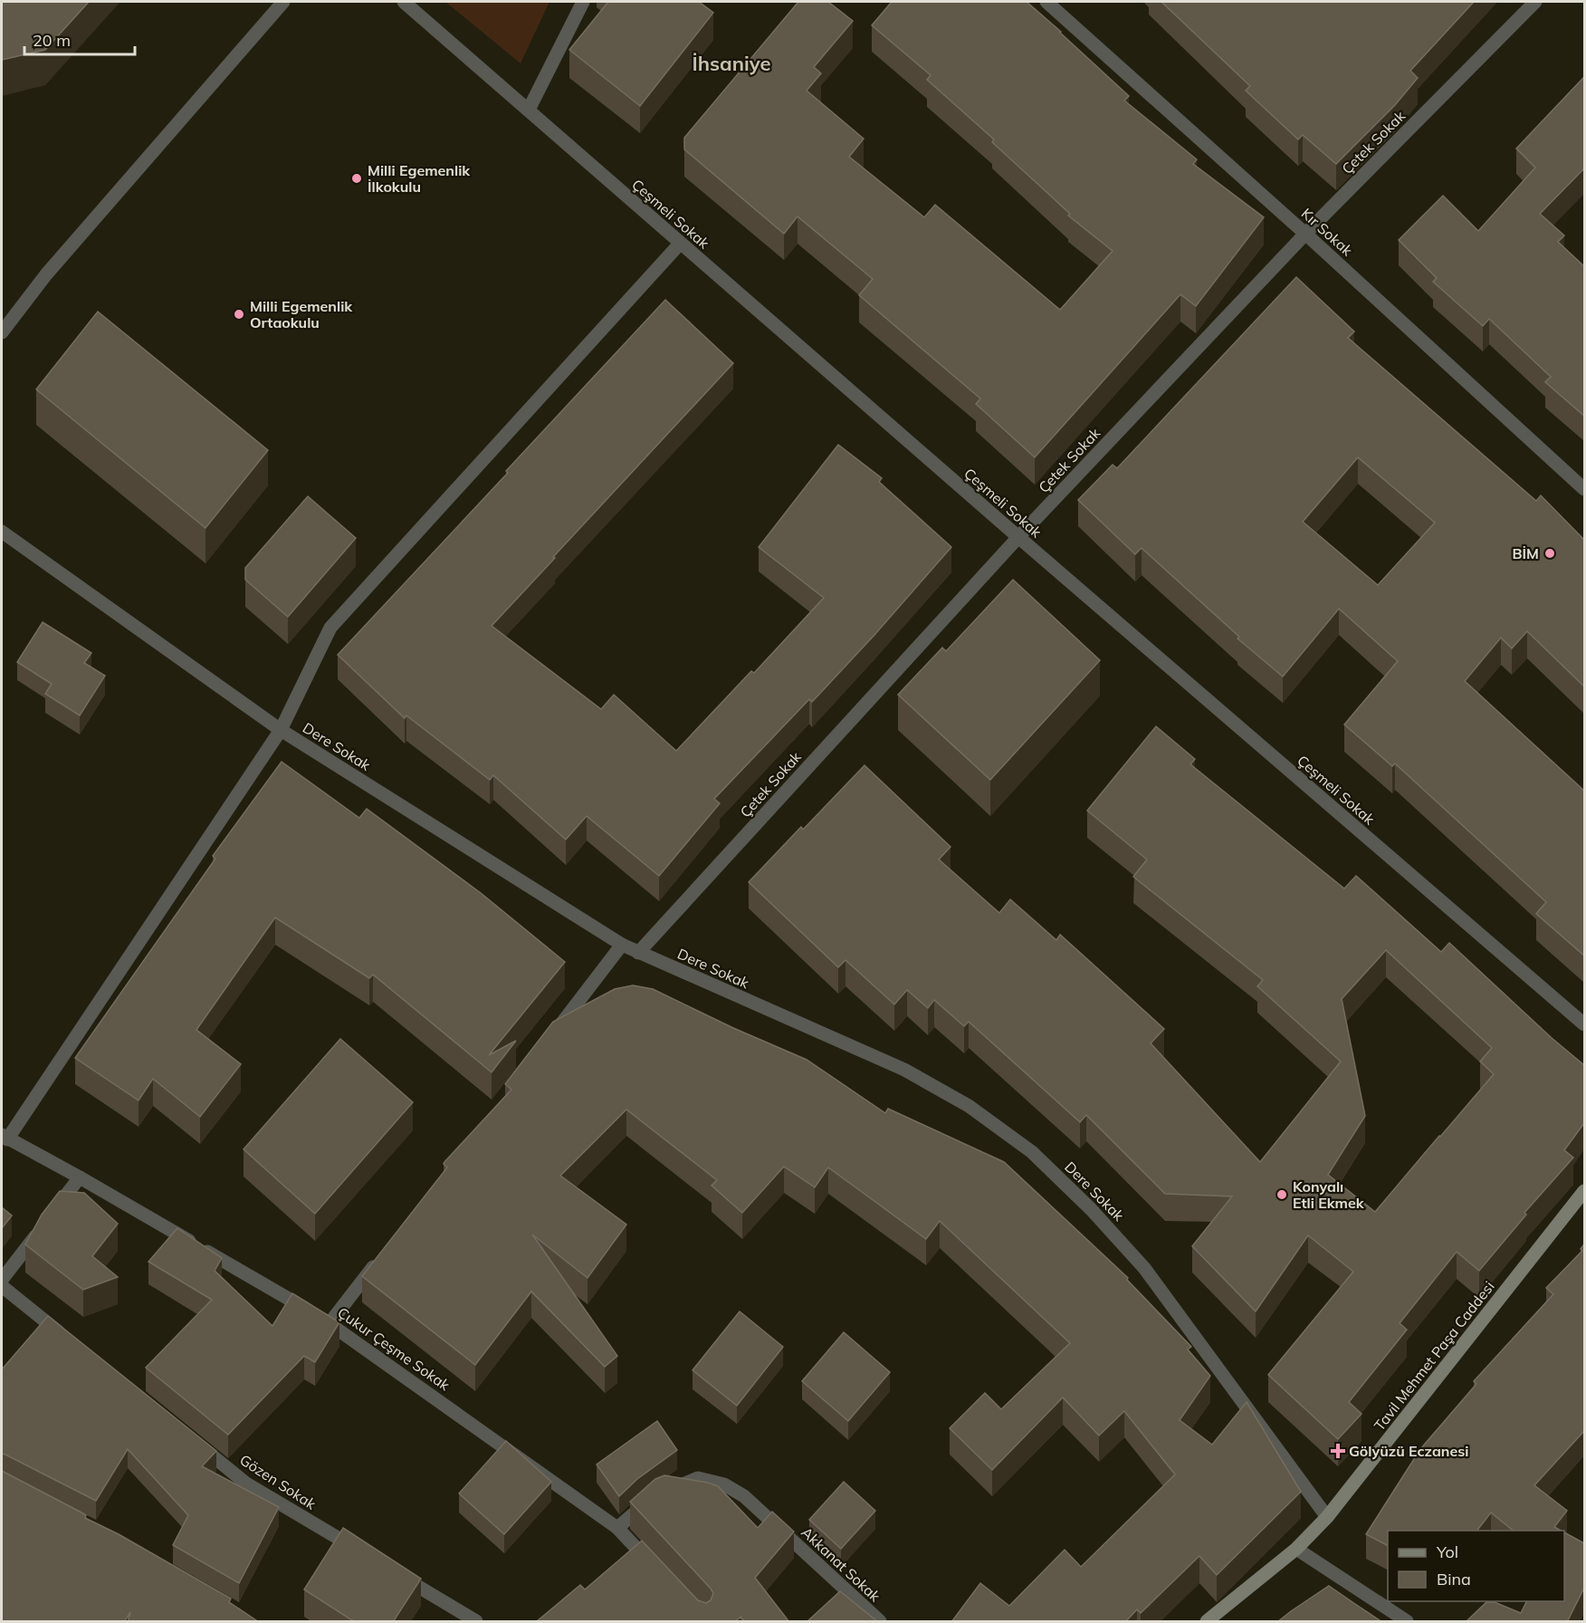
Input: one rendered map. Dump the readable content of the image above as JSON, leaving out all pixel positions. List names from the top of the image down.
{
  "streets": {
    "main road": ["Tavil Mehmet Paşa Caddesi"],
    "street": [
      "Çetek Sokak",
      "Çeşmeli Sokak",
      "Kır Sokak",
      "Dere Sokak",
      "Çukur Çeşme Sokak",
      "Gözen Sokak",
      "Akkanat Sokak"
    ]
  },
  "crossings": [
    ["Çetek Sokak", "Çeşmeli Sokak"],
    ["Çetek Sokak", "Kır Sokak"],
    ["Çetek Sokak", "Dere Sokak"],
    ["Dere Sokak", "Tavil Mehmet Paşa Caddesi"],
    ["Çukur Çeşme Sokak", "Akkanat Sokak"]
  ],
  "districts": ["İhsaniye"],
  "places": {
    "other": [
      "Milli Egemenlik İlkokulu",
      "Milli Egemenlik Ortaokulu",
      "BİM",
      "Konyalı Etli Ekmek"
    ],
    "health": ["Gölyüzü Eczanesi"]
  },
  "legend": ["Yol", "Bina"],
  "scale_bar": "20 m"
}
